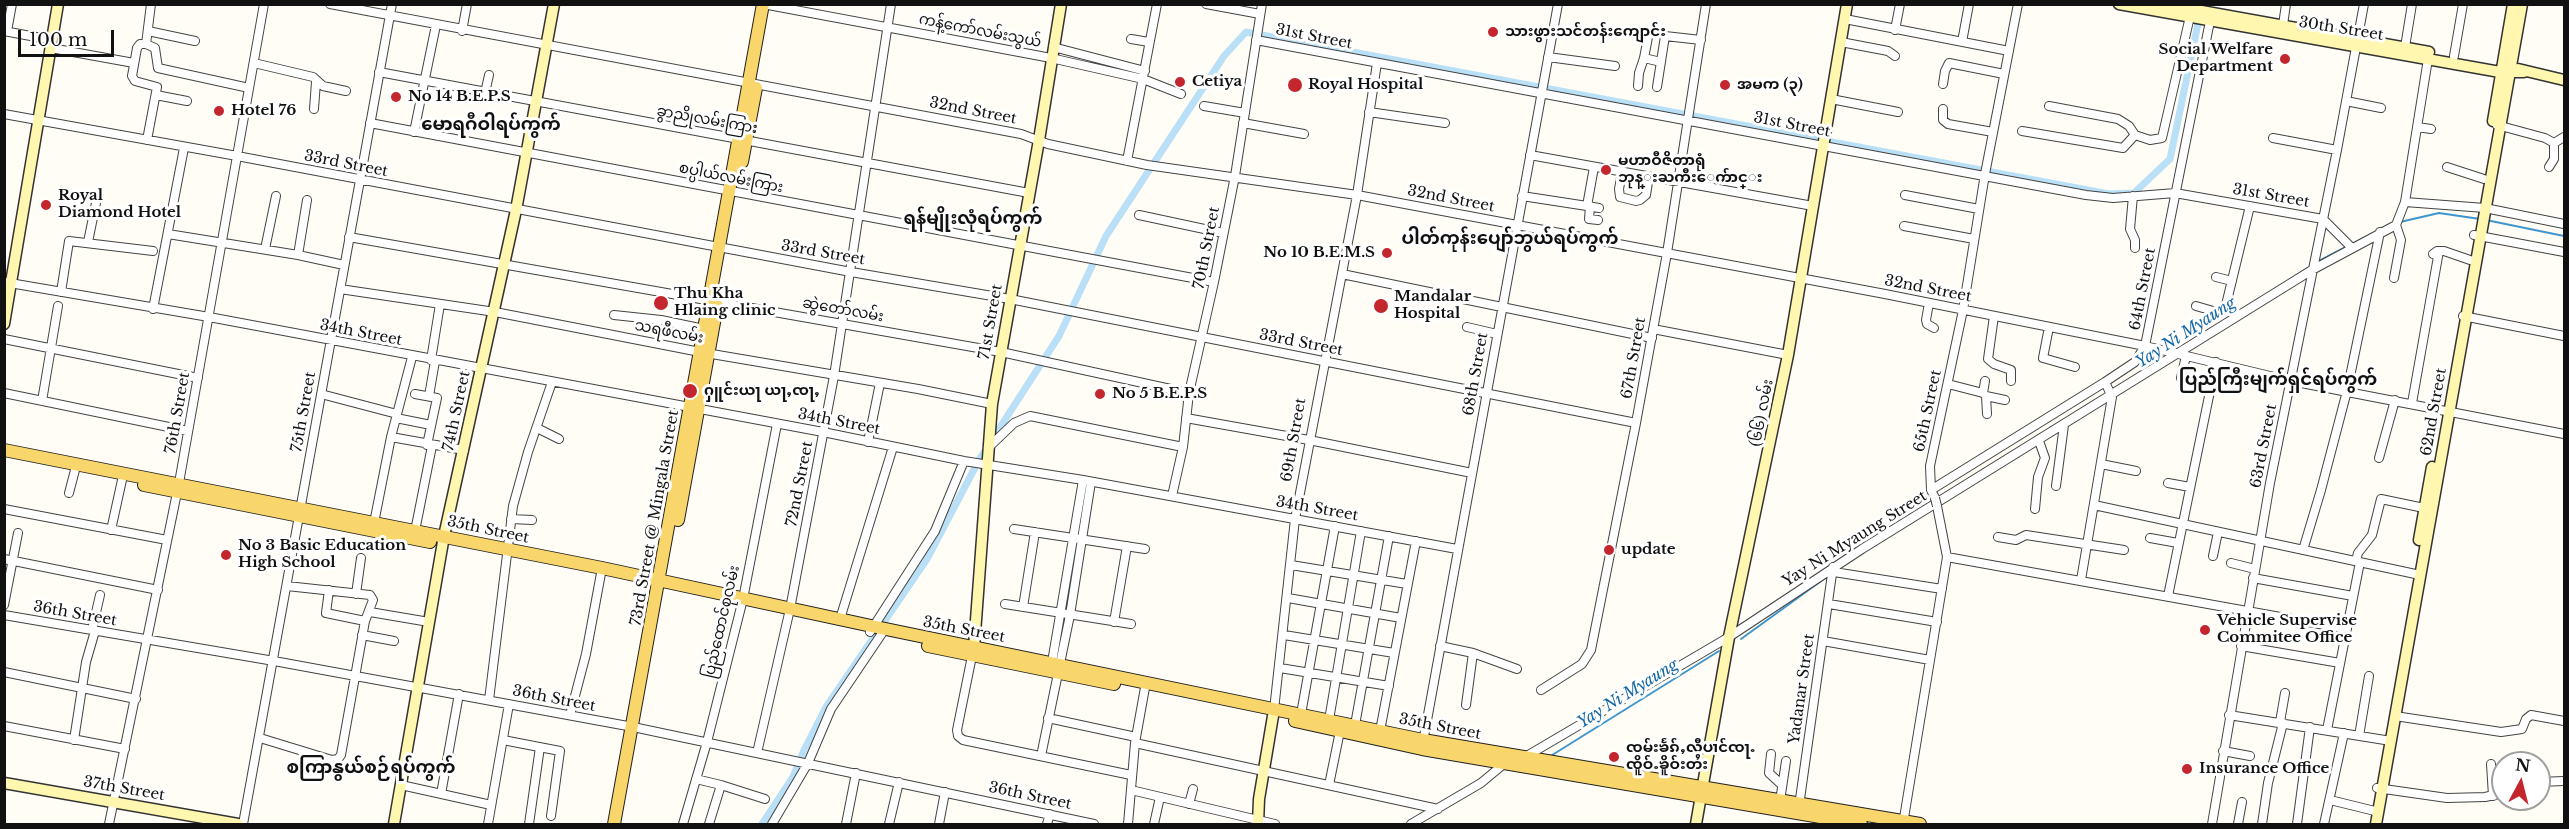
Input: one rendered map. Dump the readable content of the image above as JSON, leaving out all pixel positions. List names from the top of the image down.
{
  "streets": {
    "main road": [
      "30th Street",
      "71st Street",
      "74th Street",
      "62nd Street",
      "(၆၆) လမ်း",
      "69th Street",
      "73rd Street @ Mingala Street",
      "35th Street",
      "37th Street"
    ],
    "street": [
      "ကန့်ကော်လမ်းသွယ်",
      "31st Street",
      "32nd Street",
      "ခွာညိုလမ်းကြား",
      "33rd Street",
      "စပ္ပါယ်လမ်းကြား",
      "70th Street",
      "64th Street",
      "ဆွဲတော်လမ်း",
      "သရဖီလမ်း",
      "34th Street",
      "67th Street",
      "68th Street",
      "65th Street",
      "75th Street",
      "76th Street",
      "63rd Street",
      "72nd Street",
      "Yay Ni Myaung Street",
      "36th Street",
      "ပြည်ထောင်စုလမ်း",
      "Yadanar Street"
    ]
  },
  "crossings": [
    ["30th Street", "64th Street"],
    ["30th Street", "62nd Street"],
    ["30th Street", "63rd Street"],
    ["ကန့်ကော်လမ်းသွယ်", "71st Street"],
    ["ကန့်ကော်လမ်းသွယ်", "72nd Street"],
    ["ကန့်ကော်လမ်းသွယ်", "73rd Street @ Mingala Street"],
    ["31st Street", "70th Street"],
    ["31st Street", "64th Street"],
    ["31st Street", "67th Street"],
    ["31st Street", "68th Street"],
    ["31st Street", "65th Street"],
    ["31st Street", "(၆၆) လမ်း"],
    ["31st Street", "69th Street"],
    ["31st Street", "63rd Street"],
    ["32nd Street", "70th Street"],
    ["32nd Street", "64th Street"],
    ["32nd Street", "71st Street"],
    ["32nd Street", "67th Street"],
    ["32nd Street", "68th Street"],
    ["32nd Street", "74th Street"],
    ["32nd Street", "65th Street"],
    ["32nd Street", "75th Street"],
    ["32nd Street", "62nd Street"],
    ["32nd Street", "(၆၆) လမ်း"],
    ["32nd Street", "69th Street"],
    ["32nd Street", "63rd Street"],
    ["32nd Street", "72nd Street"],
    ["32nd Street", "73rd Street @ Mingala Street"],
    ["32nd Street", "Yay Ni Myaung Street"],
    ["ခွာညိုလမ်းကြား", "71st Street"],
    ["ခွာညိုလမ်းကြား", "74th Street"],
    ["ခွာညိုလမ်းကြား", "75th Street"],
    ["ခွာညိုလမ်းကြား", "72nd Street"],
    ["ခွာညိုလမ်းကြား", "73rd Street @ Mingala Street"],
    ["33rd Street", "70th Street"],
    ["33rd Street", "71st Street"],
    ["33rd Street", "67th Street"],
    ["33rd Street", "68th Street"],
    ["33rd Street", "74th Street"],
    ["33rd Street", "75th Street"],
    ["33rd Street", "76th Street"],
    ["33rd Street", "69th Street"],
    ["33rd Street", "72nd Street"],
    ["33rd Street", "73rd Street @ Mingala Street"],
    ["စပ္ပါယ်လမ်းကြား", "70th Street"],
    ["စပ္ပါယ်လမ်းကြား", "71st Street"],
    ["စပ္ပါယ်လမ်းကြား", "74th Street"],
    ["စပ္ပါယ်လမ်းကြား", "75th Street"],
    ["စပ္ပါယ်လမ်းကြား", "72nd Street"],
    ["စပ္ပါယ်လမ်းကြား", "73rd Street @ Mingala Street"],
    ["70th Street", "ဆွဲတော်လမ်း"],
    ["70th Street", "34th Street"],
    ["64th Street", "Yay Ni Myaung Street"],
    ["ဆွဲတော်လမ်း", "71st Street"],
    ["ဆွဲတော်လမ်း", "74th Street"],
    ["ဆွဲတော်လမ်း", "75th Street"],
    ["ဆွဲတော်လမ်း", "72nd Street"],
    ["ဆွဲတော်လမ်း", "73rd Street @ Mingala Street"],
    ["71st Street", "သရဖီလမ်း"],
    ["71st Street", "34th Street"],
    ["71st Street", "35th Street"],
    ["သရဖီလမ်း", "74th Street"],
    ["သရဖီလမ်း", "75th Street"],
    ["သရဖီလမ်း", "72nd Street"],
    ["သရဖီလမ်း", "73rd Street @ Mingala Street"],
    ["34th Street", "68th Street"],
    ["34th Street", "74th Street"],
    ["34th Street", "75th Street"],
    ["34th Street", "76th Street"],
    ["34th Street", "69th Street"],
    ["34th Street", "72nd Street"],
    ["34th Street", "73rd Street @ Mingala Street"],
    ["34th Street", "ပြည်ထောင်စုလမ်း"],
    ["68th Street", "35th Street"],
    ["74th Street", "35th Street"],
    ["74th Street", "36th Street"],
    ["65th Street", "35th Street"],
    ["75th Street", "35th Street"],
    ["75th Street", "36th Street"],
    ["76th Street", "35th Street"],
    ["76th Street", "36th Street"],
    ["76th Street", "37th Street"],
    ["(၆၆) လမ်း", "35th Street"],
    ["(၆၆) လမ်း", "Yay Ni Myaung Street"],
    ["69th Street", "35th Street"],
    ["63rd Street", "Yay Ni Myaung Street"],
    ["72nd Street", "35th Street"],
    ["72nd Street", "36th Street"],
    ["73rd Street @ Mingala Street", "35th Street"],
    ["73rd Street @ Mingala Street", "36th Street"],
    ["35th Street", "Yay Ni Myaung Street"],
    ["35th Street", "ပြည်ထောင်စုလမ်း"],
    ["35th Street", "Yadanar Street"],
    ["Yay Ni Myaung Street", "Yadanar Street"],
    ["36th Street", "ပြည်ထောင်စုလမ်း"]
  ],
  "districts": [
    "မောရဂီဝါရပ်ကွက်",
    "ရန်မျိုးလုံရပ်ကွက်",
    "ပါတ်ကုန်းပျော်ဘွယ်ရပ်ကွက်",
    "ပြည်ကြီးမျက်ရှင်ရပ်ကွက်",
    "စကြာနွယ်စဉ်ရပ်ကွက်"
  ],
  "water": ["Yay Ni Myaung"],
  "places": [
    "သားဖွားသင်တန်းကျောင်း",
    "Social Welfare Department",
    "Cetiya",
    "Royal Hospital",
    "အမက (၃)",
    "No 14 B.E.P.S",
    "Hotel 76",
    "မဟာဝီဇိတာရုံ ဘုန္းႀကီးေက်ာင္း",
    "Royal Diamond Hotel",
    "No 10 B.E.M.S",
    "Thu Kha Hlaing clinic",
    "Mandalar Hospital",
    "ႁူင်းယႃ ယႃႇၸႃႇ",
    "No 5 B.E.P.S",
    "update",
    "No 3 Basic Education High School",
    "Vehicle Supervise Commitee Office",
    "ၸုမ်းၶႅၵ်ႇလီပၢင်ၸႃႉ ၸိူဝ်ႉၶိူဝ်းတႆး",
    "Insurance Office"
  ],
  "scale_bar": "100 m",
  "north": "top"
}
